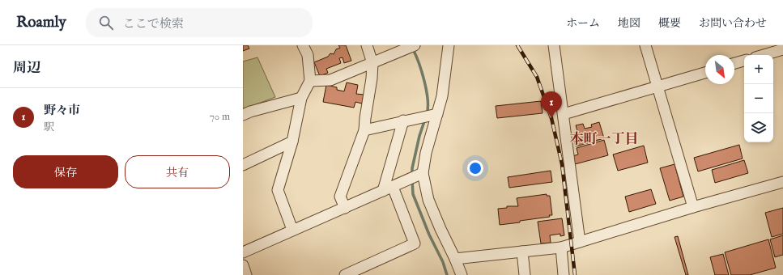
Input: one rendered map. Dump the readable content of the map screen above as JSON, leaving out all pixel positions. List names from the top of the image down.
{
  "districts": ["本町一丁目"],
  "north": "bottom right",
  "page": {
    "header": "Roamly",
    "search": "ここで検索",
    "nav": [
      "ホーム",
      "地図",
      "概要",
      "お問い合わせ"
    ],
    "heading": "周辺",
    "map_buttons": ["+", "−"],
    "list": [
      {
        "mark": "1",
        "name": "野々市",
        "note": "駅",
        "value": "70 m"
      }
    ],
    "pins": "1",
    "buttons": ["保存", "共有"]
  }
}
